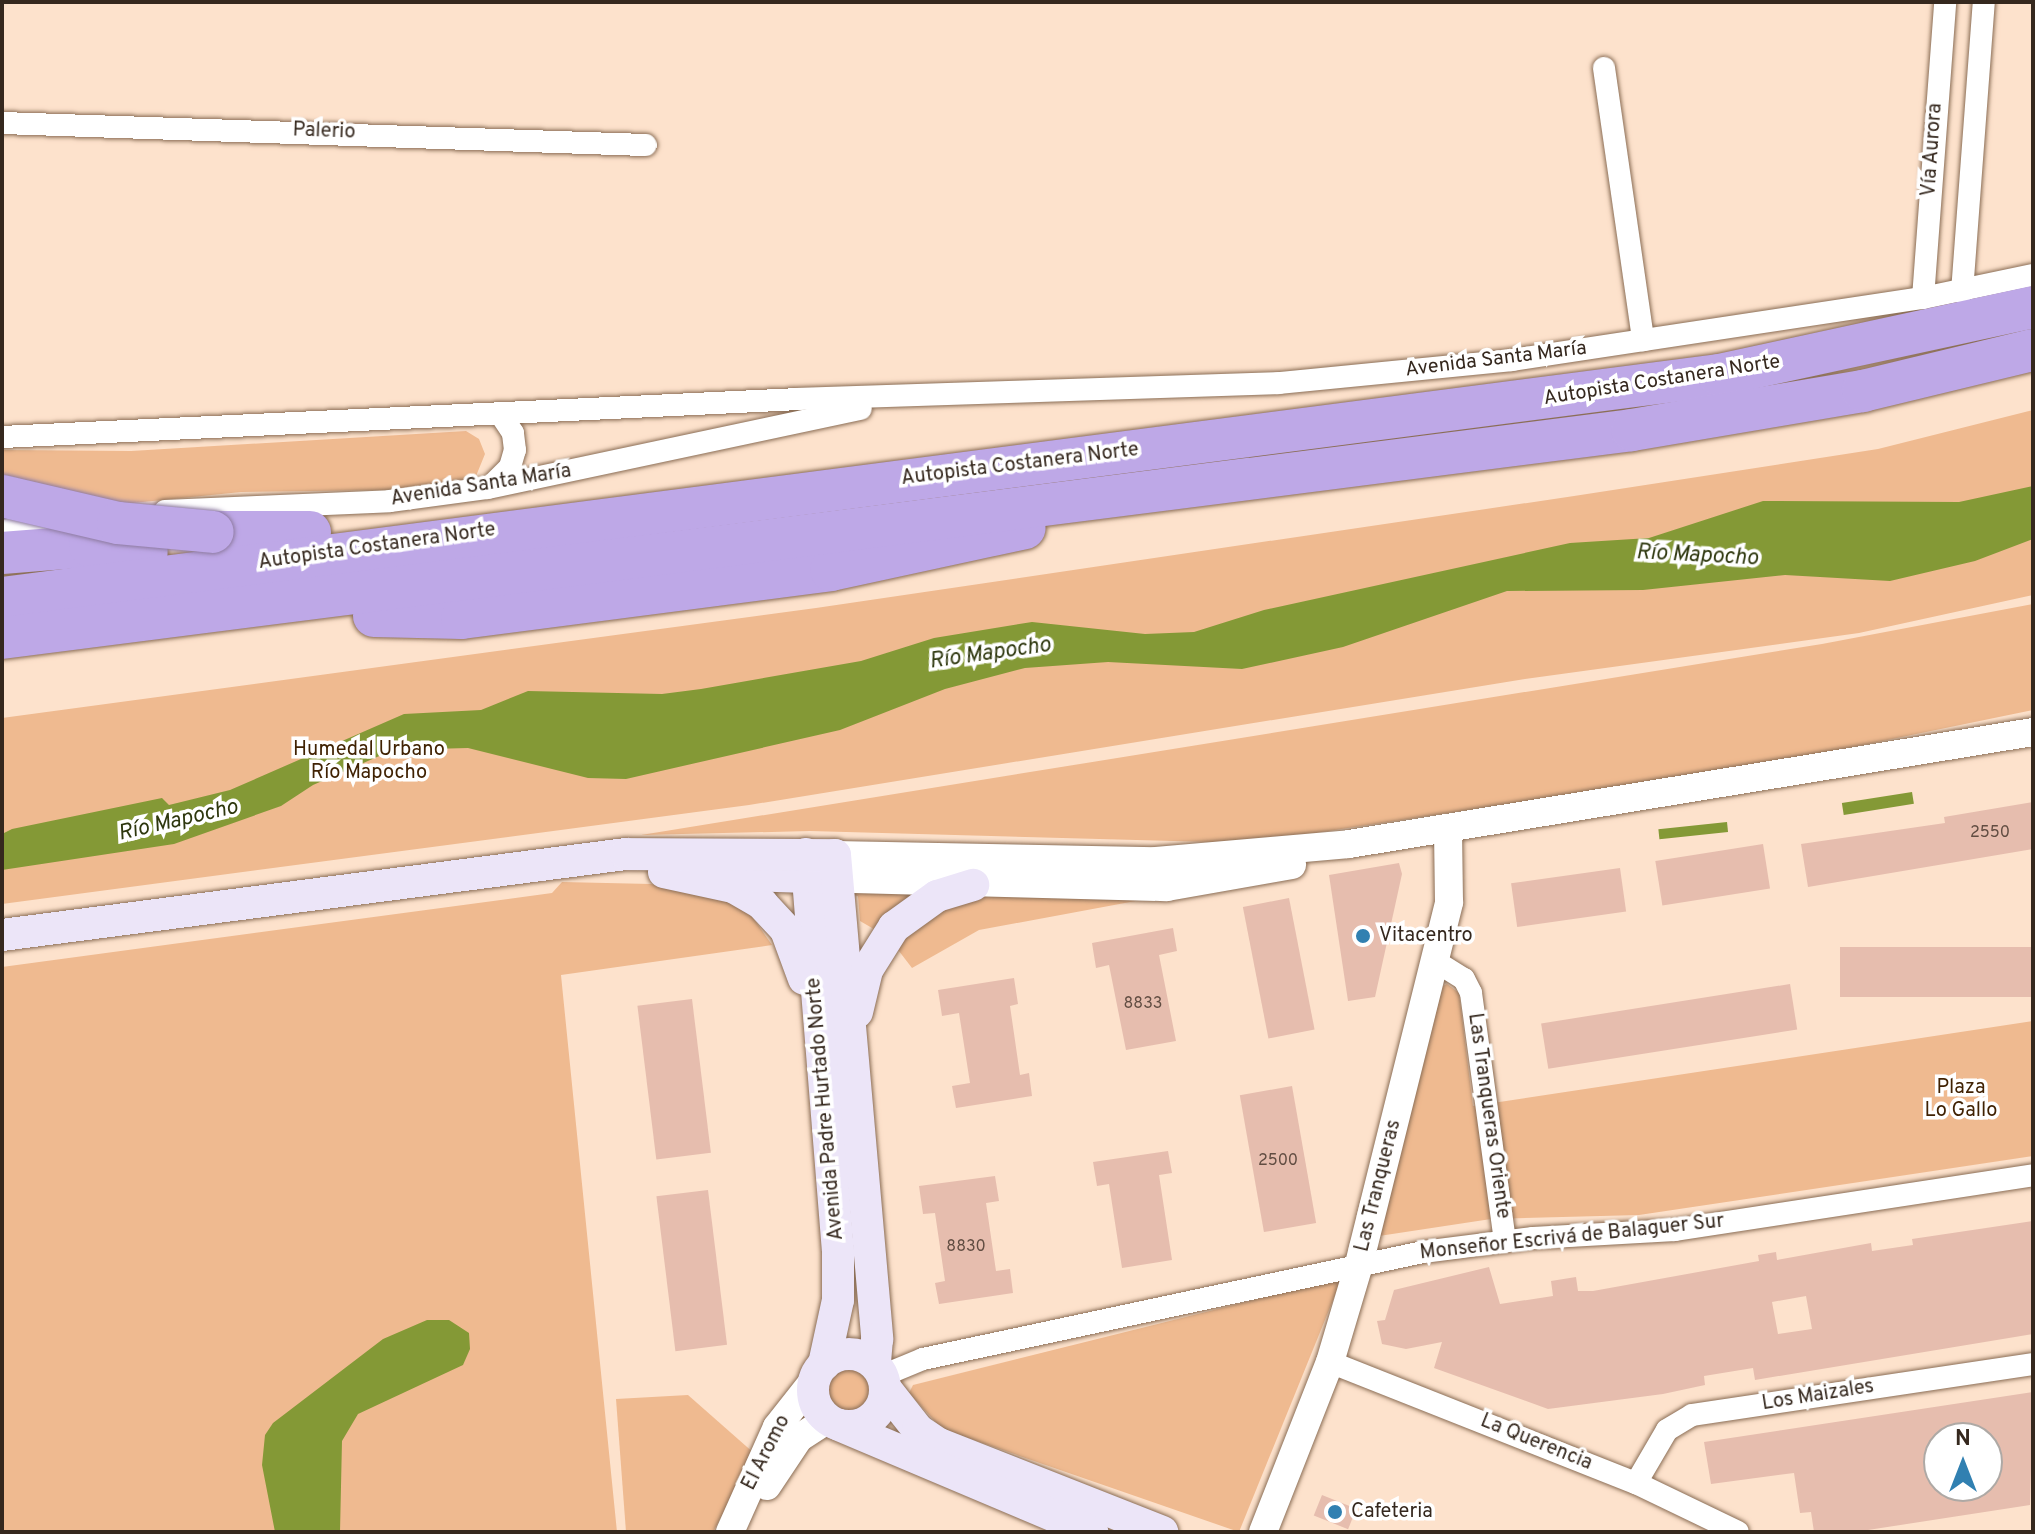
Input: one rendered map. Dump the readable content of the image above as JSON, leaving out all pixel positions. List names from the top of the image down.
{
  "streets": {
    "highway": ["Autopista Costanera Norte"],
    "main road": ["Avenida Padre Hurtado Norte"],
    "street": [
      "Palerio",
      "Vía Aurora",
      "Avenida Santa María",
      "Las Tranqueras Oriente",
      "Las Tranqueras",
      "Monseñor Escrivá de Balaguer Sur",
      "Los Maizales",
      "La Querencia",
      "El Aromo"
    ]
  },
  "crossings": [
    ["Vía Aurora", "Avenida Santa María"],
    ["Avenida Padre Hurtado Norte", "Monseñor Escrivá de Balaguer Sur"],
    ["Avenida Padre Hurtado Norte", "El Aromo"],
    ["Las Tranqueras Oriente", "Las Tranqueras"],
    ["Las Tranqueras Oriente", "Monseñor Escrivá de Balaguer Sur"],
    ["Las Tranqueras", "Monseñor Escrivá de Balaguer Sur"],
    ["Las Tranqueras", "La Querencia"],
    ["Monseñor Escrivá de Balaguer Sur", "El Aromo"],
    ["Los Maizales", "La Querencia"]
  ],
  "water": ["Río Mapocho"],
  "parks": ["Humedal Urbano Río Mapocho", "Plaza Lo Gallo"],
  "places": ["Vitacentro", "Cafeteria"],
  "house_numbers": [
    "2550",
    "8833",
    "2500",
    "8830"
  ],
  "north": "top"
}
